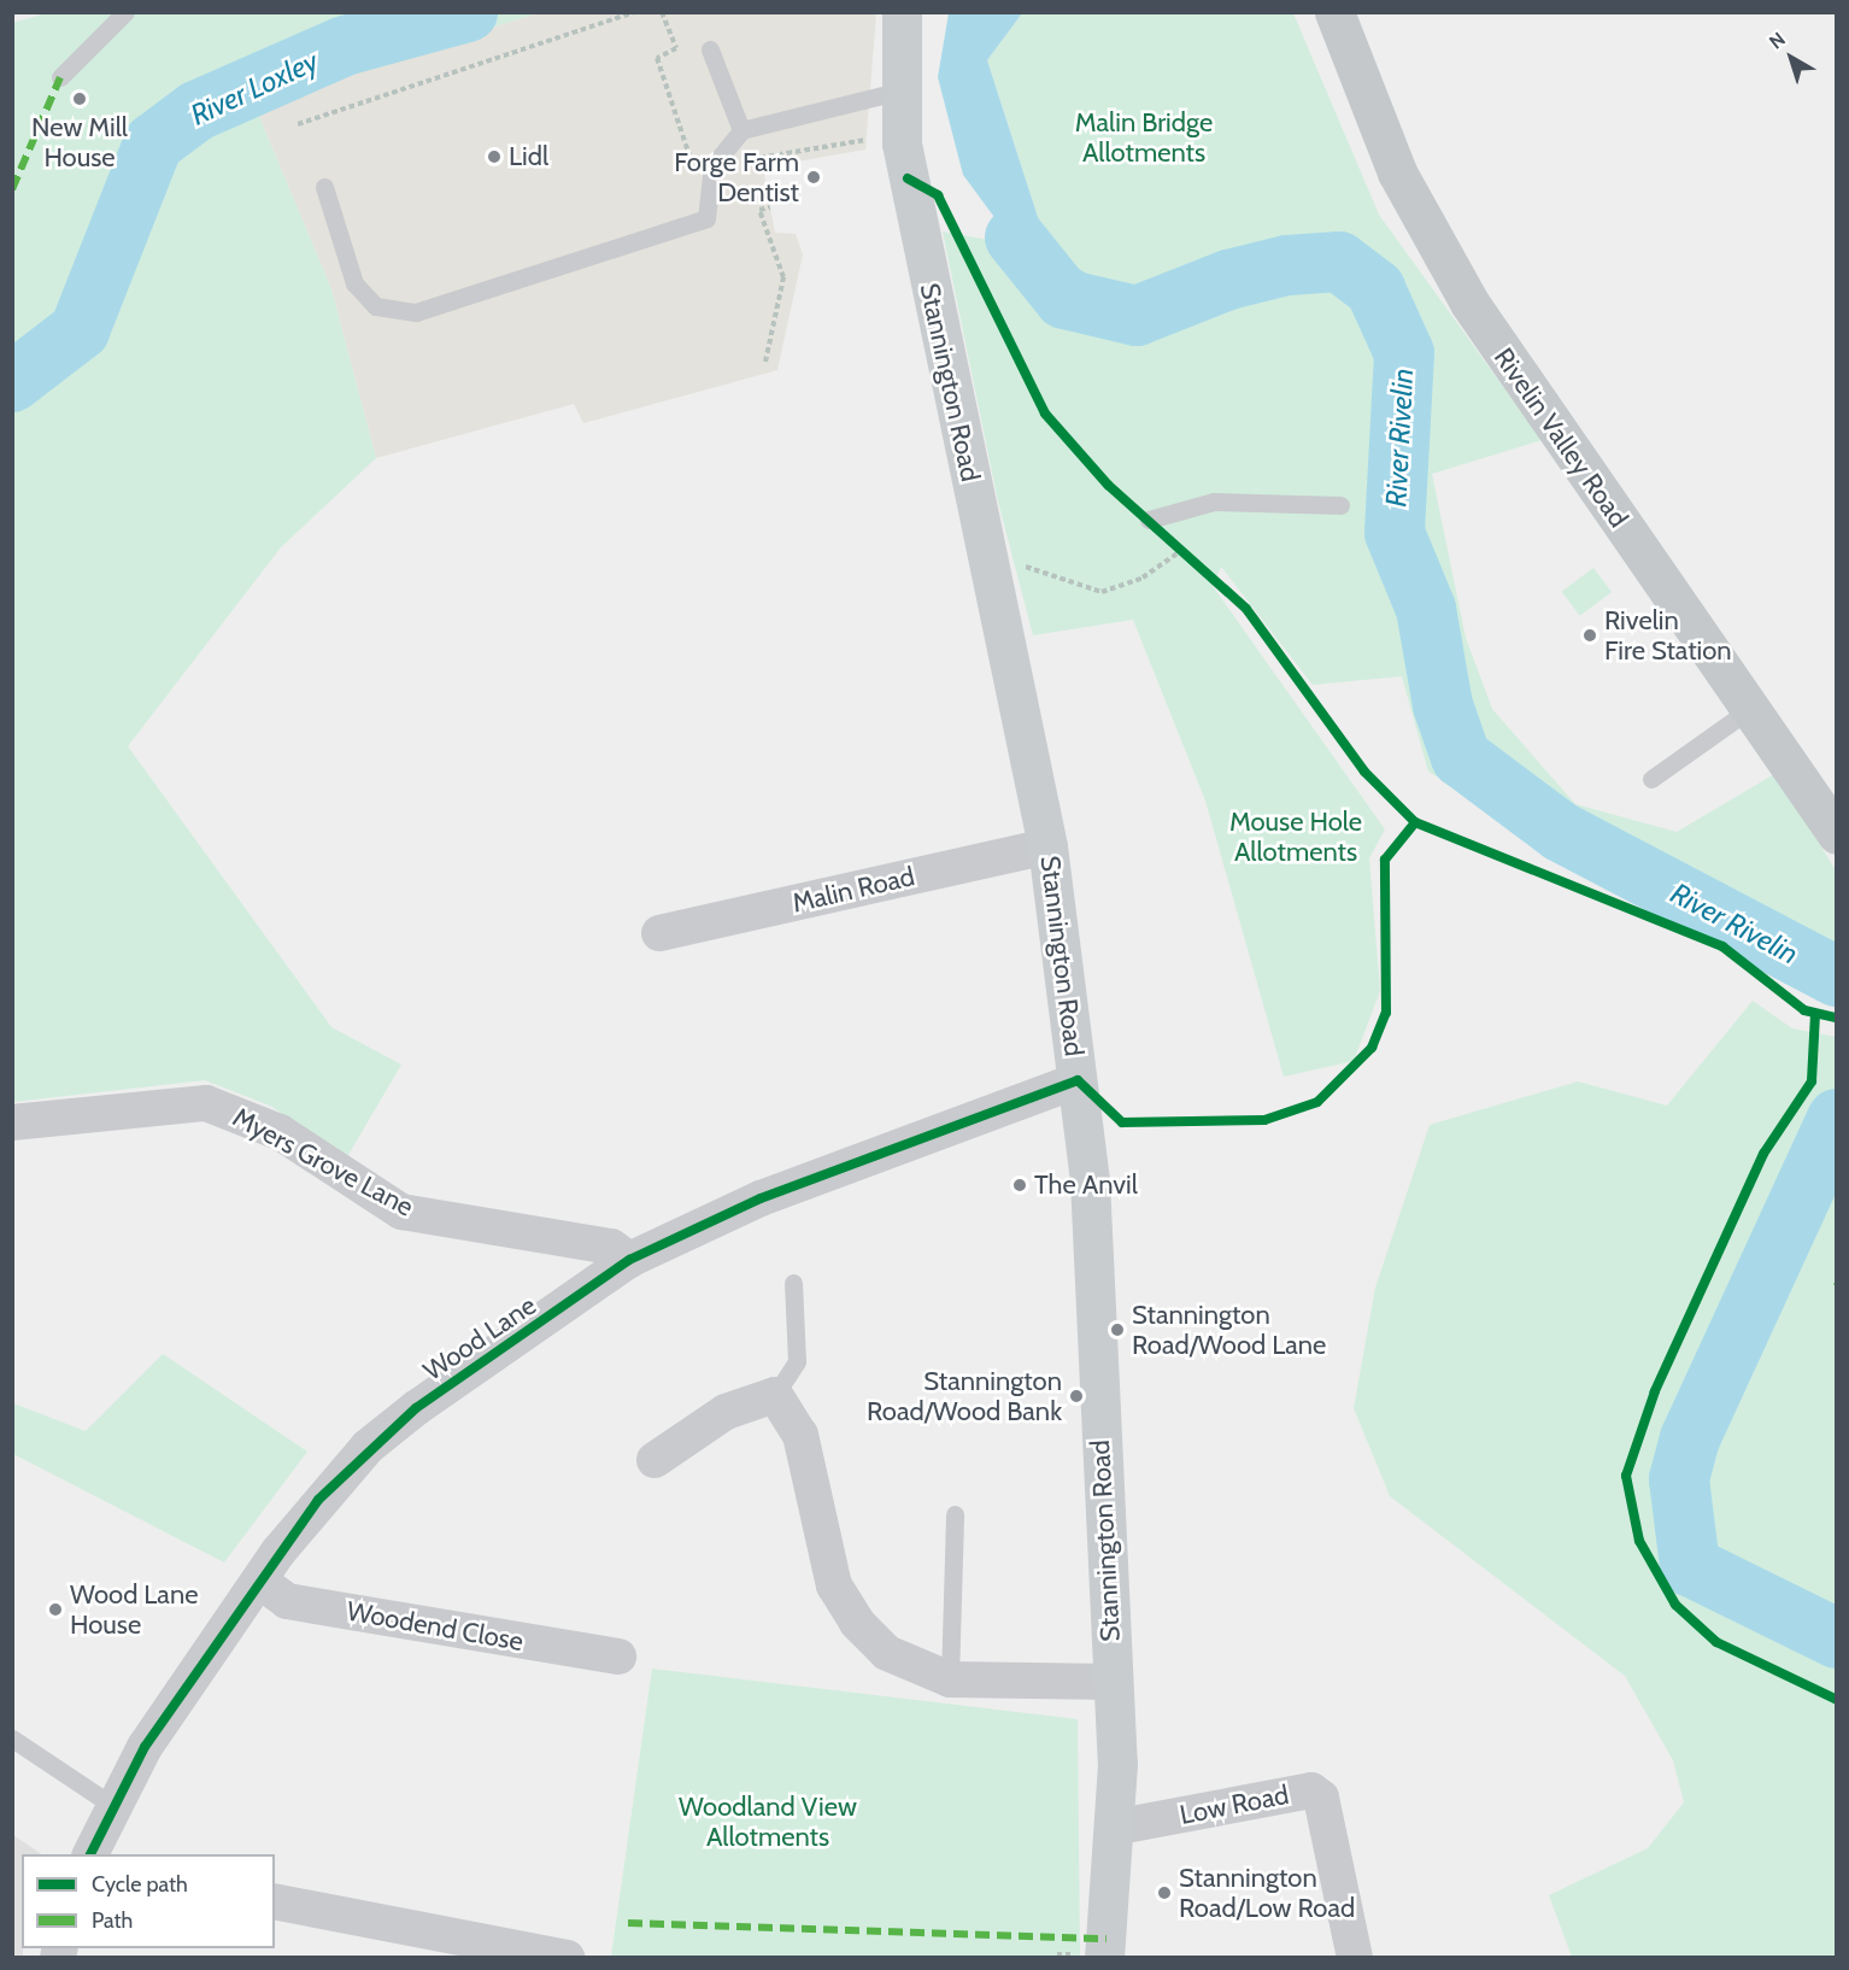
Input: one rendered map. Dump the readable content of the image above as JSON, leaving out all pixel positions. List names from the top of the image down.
{
  "streets": {
    "main road": ["Stannington Road", "Rivelin Valley Road"],
    "street": [
      "Malin Road",
      "Myers Grove Lane",
      "Wood Lane",
      "Woodend Close",
      "Low Road"
    ]
  },
  "crossings": [
    ["Stannington Road", "Malin Road"],
    ["Stannington Road", "Wood Lane"],
    ["Stannington Road", "Low Road"],
    ["Myers Grove Lane", "Wood Lane"],
    ["Wood Lane", "Woodend Close"]
  ],
  "water": ["River Loxley", "River Rivelin"],
  "parks": ["Malin Bridge Allotments", "Mouse Hole Allotments", "Woodland View Allotments"],
  "places": [
    "New Mill House",
    "Lidl",
    "Forge Farm Dentist",
    "Rivelin Fire Station",
    "The Anvil",
    "Stannington Road/Wood Lane",
    "Stannington Road/Wood Bank",
    "Wood Lane House",
    "Stannington Road/Low Road"
  ],
  "legend": ["Cycle path", "Path"],
  "north": "top left"
}
